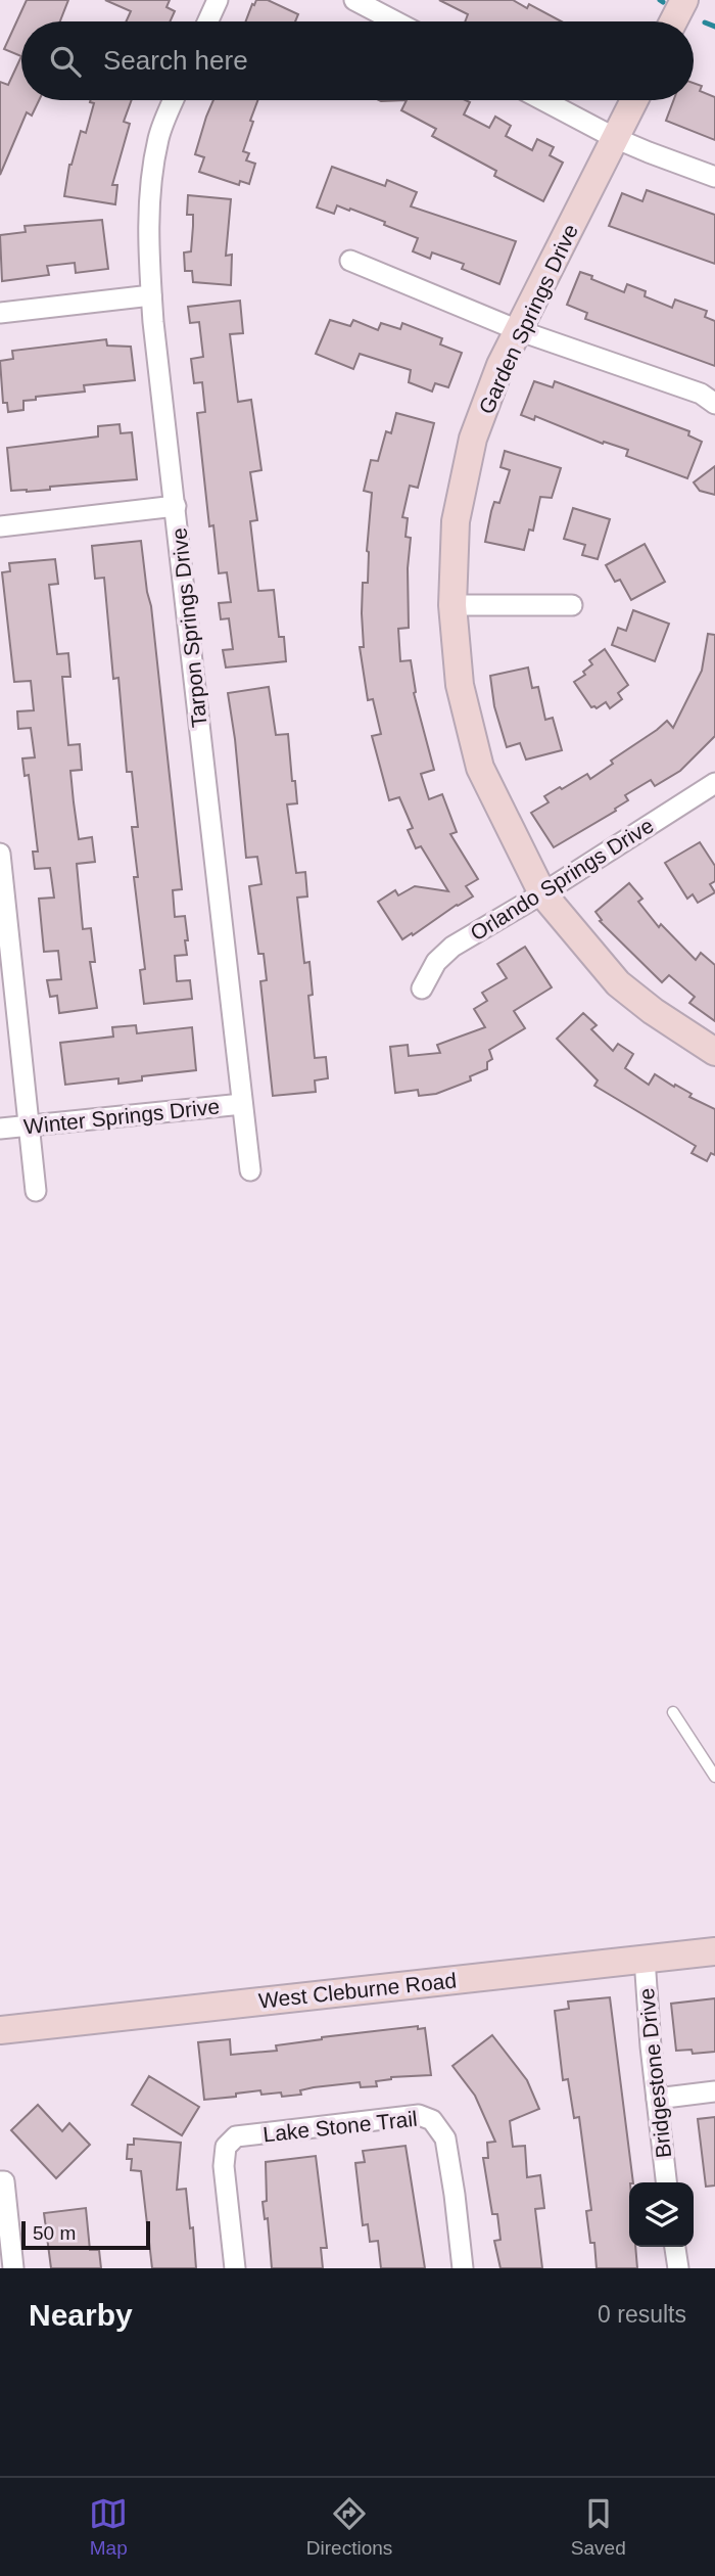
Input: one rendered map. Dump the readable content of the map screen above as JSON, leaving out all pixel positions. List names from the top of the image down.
{
  "streets": {
    "street": [
      "Garden Springs Drive",
      "Tarpon Springs Drive",
      "Orlando Springs Drive",
      "Winter Springs Drive",
      "West Cleburne Road",
      "Bridgestone Drive",
      "Lake Stone Trail"
    ]
  },
  "crossings": [
    ["Garden Springs Drive", "Orlando Springs Drive"],
    ["Tarpon Springs Drive", "Winter Springs Drive"],
    ["West Cleburne Road", "Bridgestone Drive"]
  ],
  "scale_bar": "50 m",
  "page": {
    "search": "Search here",
    "scale": "50 m",
    "heading": ["Nearby", "0 results"],
    "nav": ["Map", "Directions", "Saved"]
  }
}
